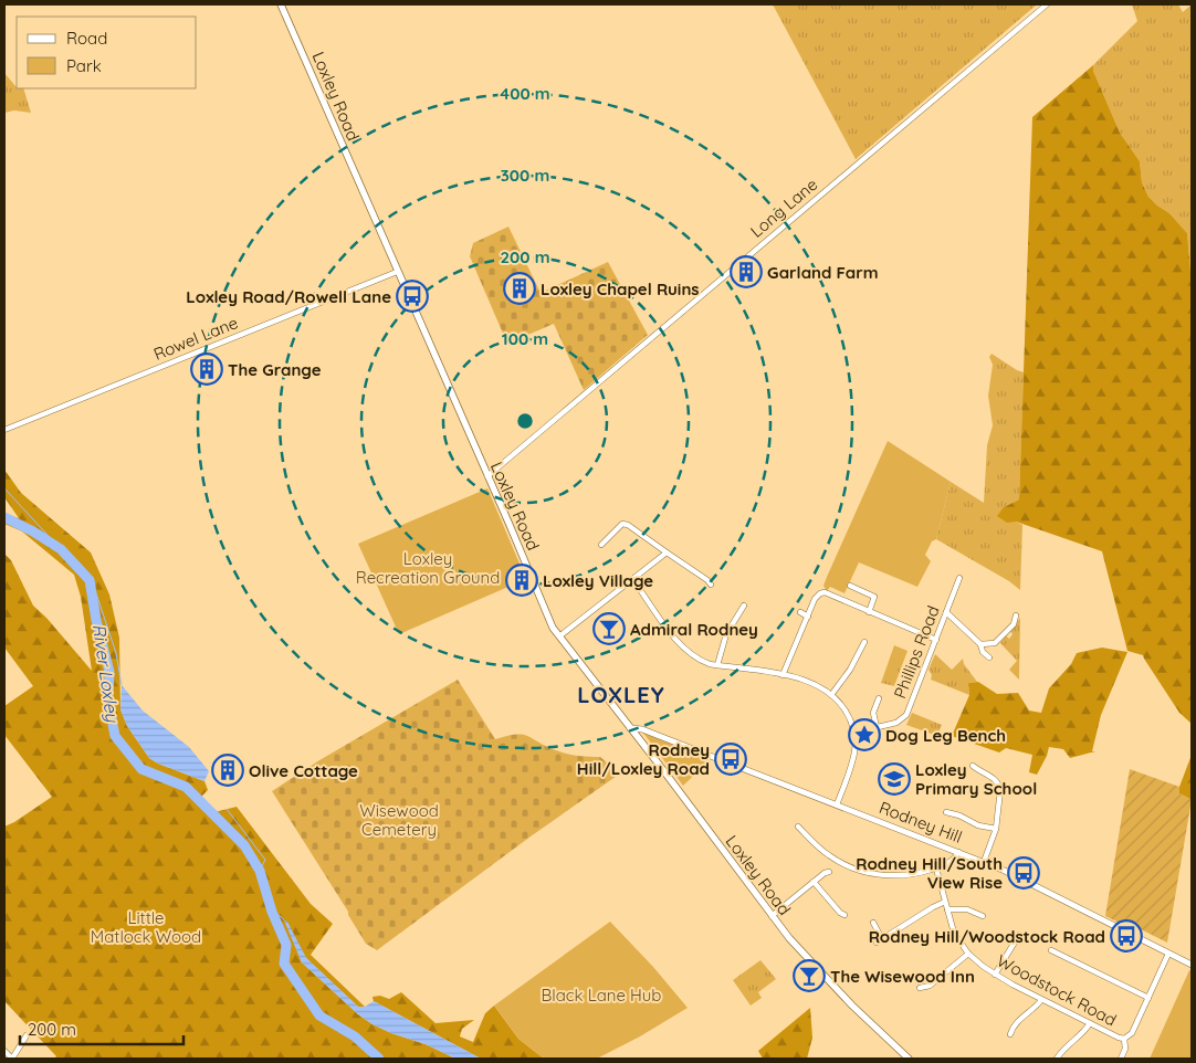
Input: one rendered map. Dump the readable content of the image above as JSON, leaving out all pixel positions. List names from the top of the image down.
{
  "streets": {
    "main road": ["Loxley Road"],
    "street": [
      "Long Lane",
      "Rowel Lane",
      "Phillips Road",
      "Rodney Hill",
      "Woodstock Road"
    ]
  },
  "crossings": [
    ["Loxley Road", "Long Lane"],
    ["Loxley Road", "Rowel Lane"],
    ["Loxley Road", "Rodney Hill"],
    ["Rodney Hill", "Woodstock Road"]
  ],
  "districts": ["LOXLEY"],
  "water": ["River Loxley"],
  "parks": [
    "Loxley Recreation Ground",
    "Wisewood Cemetery",
    "Little Matlock Wood",
    "Black Lane Hub"
  ],
  "places": {
    "building": [
      "Garland Farm",
      "Loxley Chapel Ruins",
      "The Grange",
      "Loxley Village",
      "Olive Cottage"
    ],
    "bus stop": [
      "Loxley Road/Rowell Lane",
      "Rodney Hill/Loxley Road",
      "Rodney Hill/South View Rise",
      "Rodney Hill/Woodstock Road"
    ],
    "bar": ["Admiral Rodney", "The Wisewood Inn"],
    "place": ["Dog Leg Bench"],
    "school or university": ["Loxley Primary School"]
  },
  "legend": ["Road", "Park"],
  "scale_bar": "200 m",
  "rings": [
    "400 m",
    "300 m",
    "200 m",
    "100 m"
  ]
}
